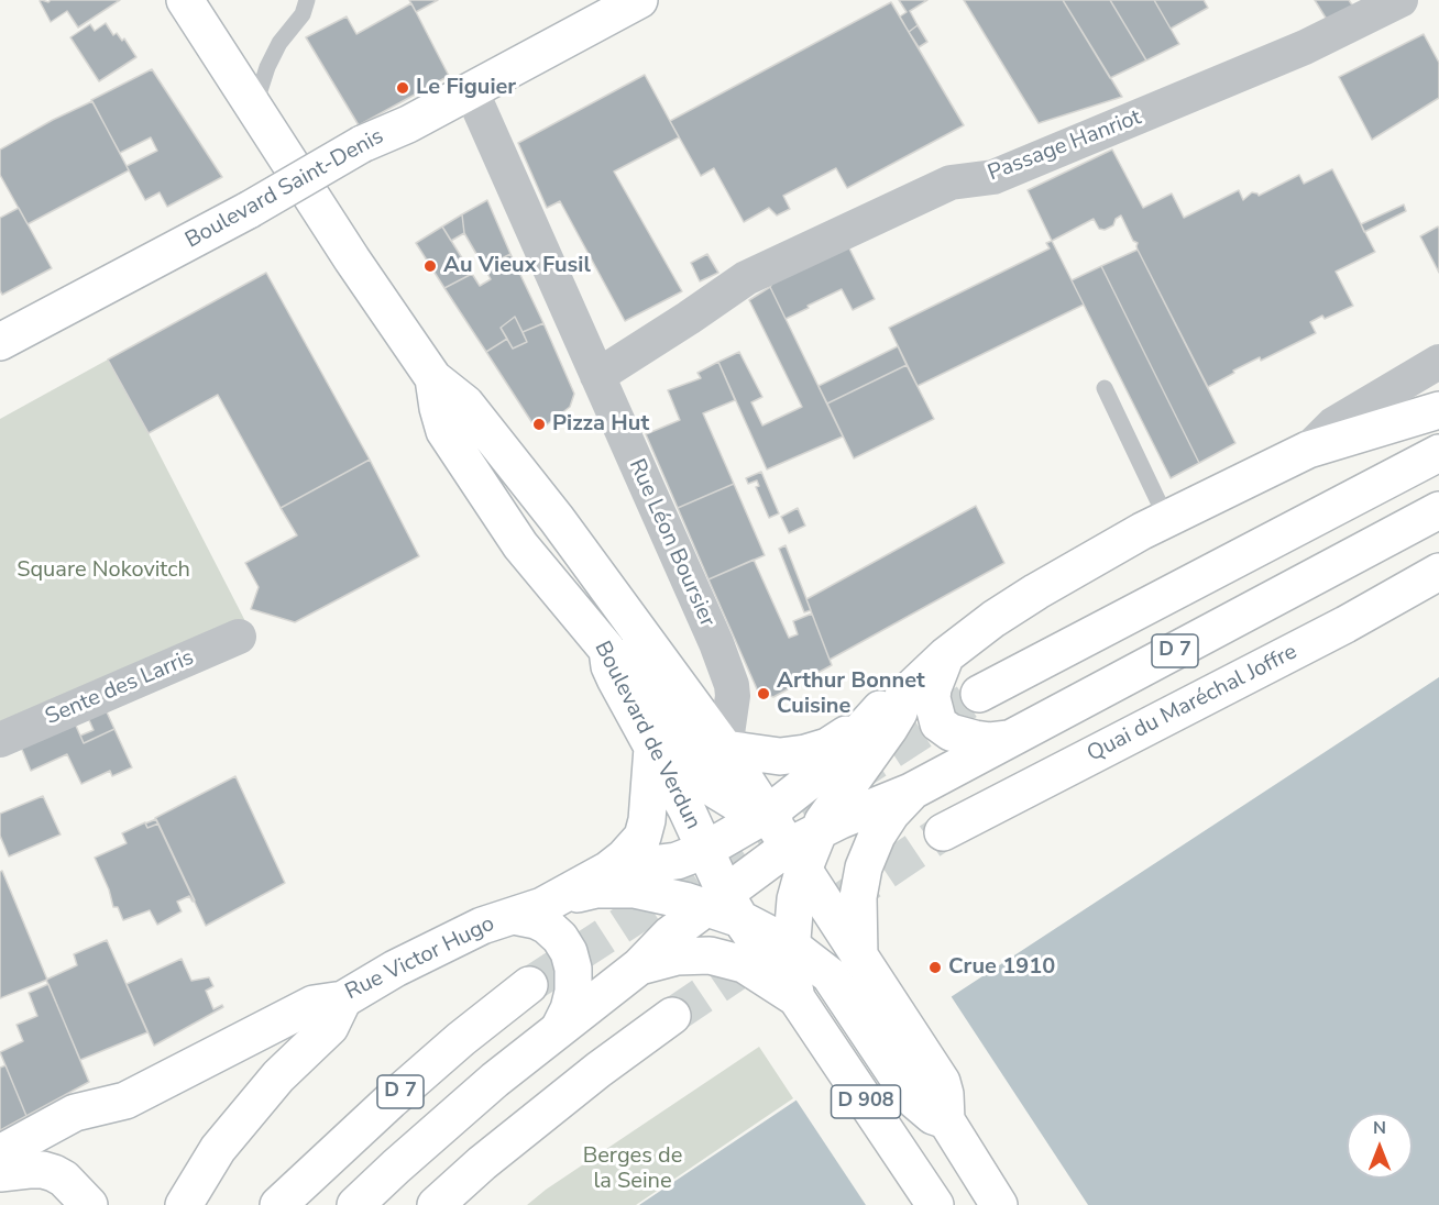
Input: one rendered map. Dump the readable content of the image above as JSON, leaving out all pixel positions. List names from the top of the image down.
{
  "streets": {
    "main road": [
      "Boulevard Saint-Denis",
      "D 7",
      "Quai du Maréchal Joffre",
      "Boulevard de Verdun",
      "Rue Victor Hugo",
      "D 908"
    ],
    "street": ["Passage Hanriot", "Rue Léon Boursier", "Sente des Larris"]
  },
  "crossings": [
    ["Passage Hanriot", "Rue Léon Boursier"],
    ["Boulevard Saint-Denis", "Rue Léon Boursier"],
    ["Rue Léon Boursier", "Boulevard de Verdun"],
    ["D 7", "D 908"],
    ["Boulevard de Verdun", "Rue Victor Hugo"],
    ["Boulevard de Verdun", "D 908"]
  ],
  "parks": ["Square Nokovitch", "Berges de la Seine"],
  "places": [
    "Le Figuier",
    "Au Vieux Fusil",
    "Pizza Hut",
    "Arthur Bonnet Cuisine",
    "Crue 1910"
  ],
  "north": "top"
}
